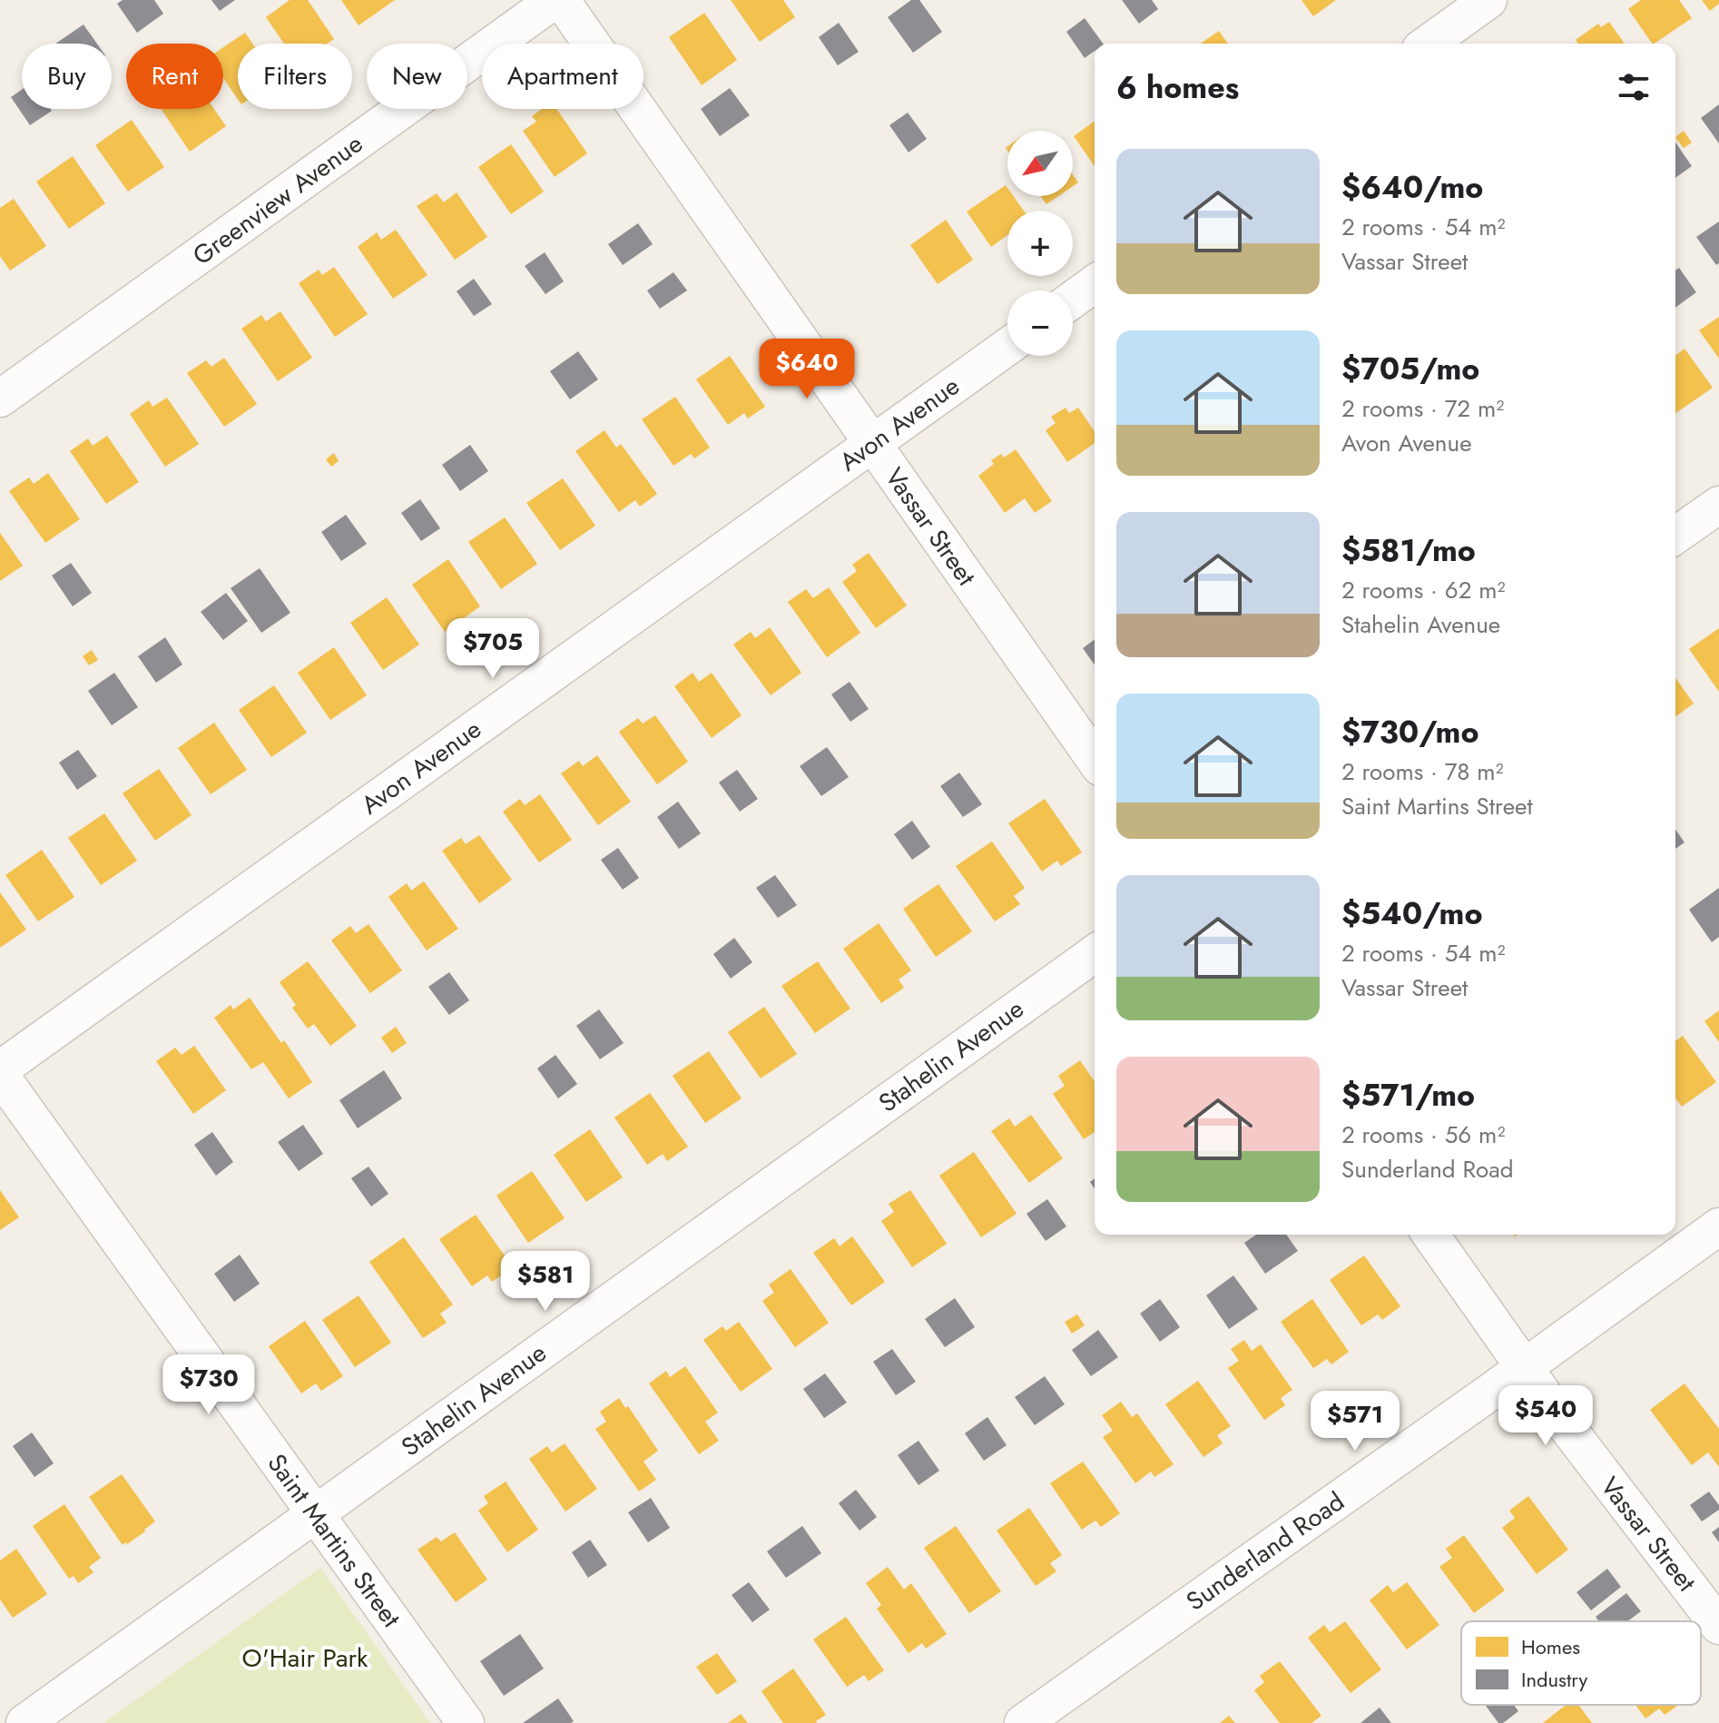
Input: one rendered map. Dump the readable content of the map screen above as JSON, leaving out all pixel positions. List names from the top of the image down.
{
  "streets": {
    "street": [
      "Greenview Avenue",
      "Avon Avenue",
      "Vassar Street",
      "Stahelin Avenue",
      "Saint Martins Street",
      "Sunderland Road"
    ]
  },
  "crossings": [
    ["Avon Avenue", "Vassar Street"],
    ["Avon Avenue", "Saint Martins Street"],
    ["Vassar Street", "Sunderland Road"],
    ["Stahelin Avenue", "Saint Martins Street"]
  ],
  "parks": ["O'Hair Park"],
  "legend": ["Homes", "Industry"],
  "north": "bottom left",
  "page": {
    "chip": [
      "Buy",
      "Rent",
      "Filters",
      "New",
      "Apartment"
    ],
    "heading": "6 homes",
    "map_buttons": ["+", "−"],
    "list": [
      {
        "name": "$640/mo",
        "note": "2 rooms · 54 m² · Vassar Street"
      },
      {
        "name": "$705/mo",
        "note": "2 rooms · 72 m² · Avon Avenue"
      },
      {
        "name": "$581/mo",
        "note": "2 rooms · 62 m² · Stahelin Avenue"
      },
      {
        "name": "$730/mo",
        "note": "2 rooms · 78 m² · Saint Martins Street"
      },
      {
        "name": "$540/mo",
        "note": "2 rooms · 54 m² · Vassar Street"
      },
      {
        "name": "$571/mo",
        "note": "2 rooms · 56 m² · Sunderland Road"
      }
    ],
    "price": [
      "$640",
      "$705",
      "$581",
      "$730",
      "$540",
      "$571"
    ]
  }
}
